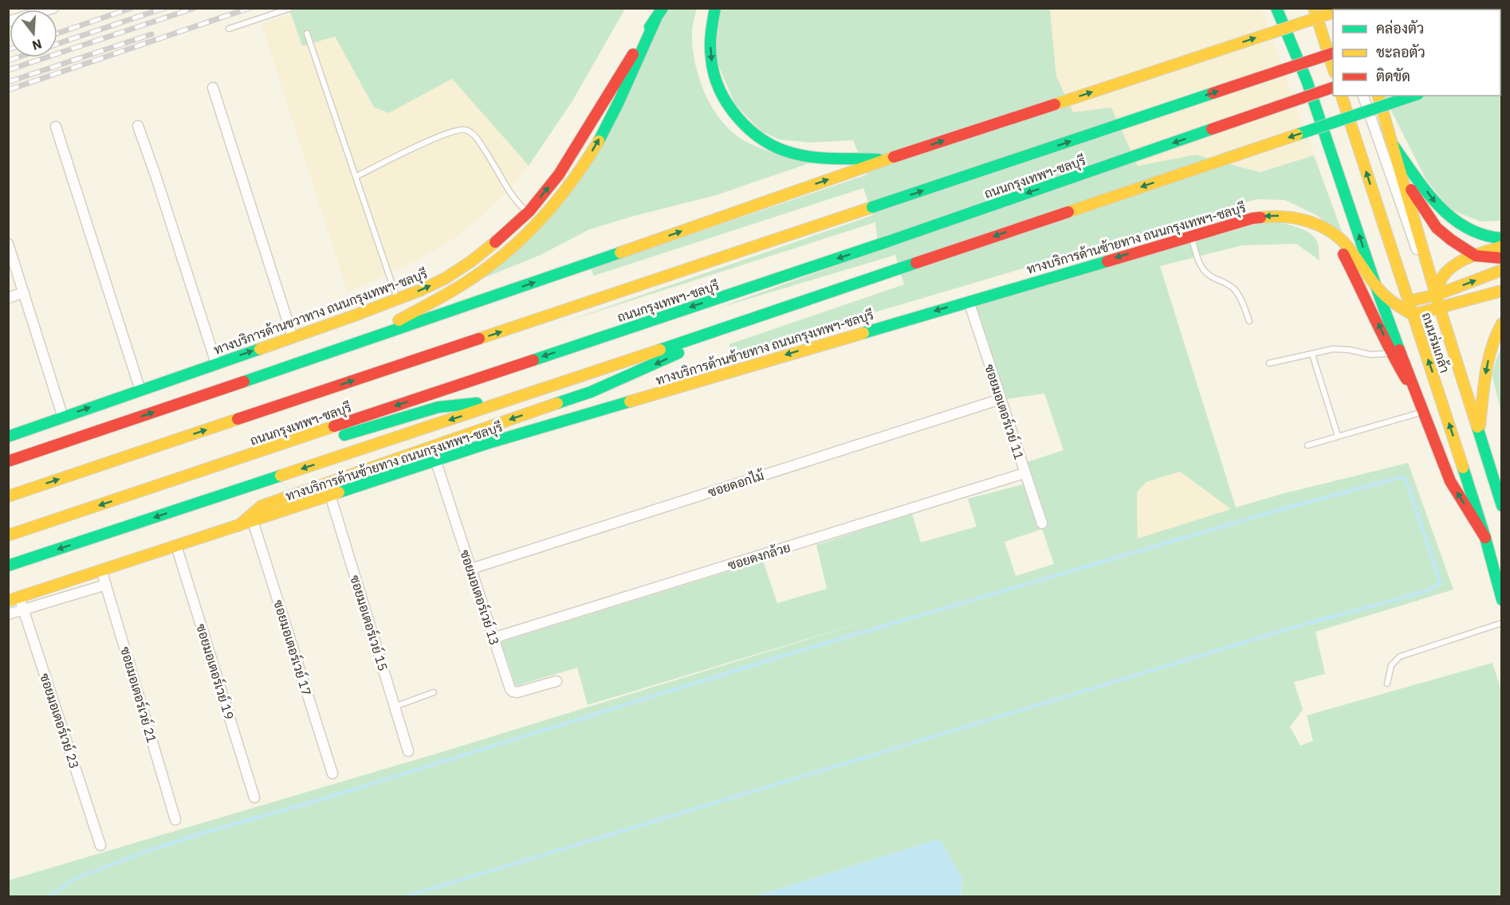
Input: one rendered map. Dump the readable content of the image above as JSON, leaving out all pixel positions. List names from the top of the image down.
{
  "streets": {
    "main road": [
      "ถนนกรุงเทพฯ-ชลบุรี",
      "ทางบริการด้านซ้ายทาง ถนนกรุงเทพฯ-ชลบุรี",
      "ทางบริการด้านขวาทาง ถนนกรุงเทพฯ-ชลบุรี",
      "ถนนร่มเกล้า"
    ],
    "street": [
      "ซอยมอเตอร์เวย์ 11",
      "ซอยดอกไม้",
      "ซอยดงกล้วย",
      "ซอยมอเตอร์เวย์ 13",
      "ซอยมอเตอร์เวย์ 15",
      "ซอยมอเตอร์เวย์ 17",
      "ซอยมอเตอร์เวย์ 19",
      "ซอยมอเตอร์เวย์ 21",
      "ซอยมอเตอร์เวย์ 23"
    ]
  },
  "crossings": [
    ["ทางบริการด้านซ้ายทาง ถนนกรุงเทพฯ-ชลบุรี", "ถนนร่มเกล้า"],
    ["ทางบริการด้านซ้ายทาง ถนนกรุงเทพฯ-ชลบุรี", "ซอยมอเตอร์เวย์ 11"],
    ["ทางบริการด้านซ้ายทาง ถนนกรุงเทพฯ-ชลบุรี", "ซอยมอเตอร์เวย์ 13"],
    ["ทางบริการด้านซ้ายทาง ถนนกรุงเทพฯ-ชลบุรี", "ซอยมอเตอร์เวย์ 15"],
    ["ทางบริการด้านซ้ายทาง ถนนกรุงเทพฯ-ชลบุรี", "ซอยมอเตอร์เวย์ 17"],
    ["ทางบริการด้านซ้ายทาง ถนนกรุงเทพฯ-ชลบุรี", "ซอยมอเตอร์เวย์ 19"],
    ["ทางบริการด้านซ้ายทาง ถนนกรุงเทพฯ-ชลบุรี", "ซอยมอเตอร์เวย์ 21"],
    ["ทางบริการด้านซ้ายทาง ถนนกรุงเทพฯ-ชลบุรี", "ซอยมอเตอร์เวย์ 23"],
    ["ซอยมอเตอร์เวย์ 11", "ซอยดอกไม้"],
    ["ซอยมอเตอร์เวย์ 11", "ซอยดงกล้วย"],
    ["ซอยดอกไม้", "ซอยมอเตอร์เวย์ 13"],
    ["ซอยดงกล้วย", "ซอยมอเตอร์เวย์ 13"]
  ],
  "legend": ["คล่องตัว", "ชะลอตัว", "ติดขัด"],
  "north": "bottom"
}
